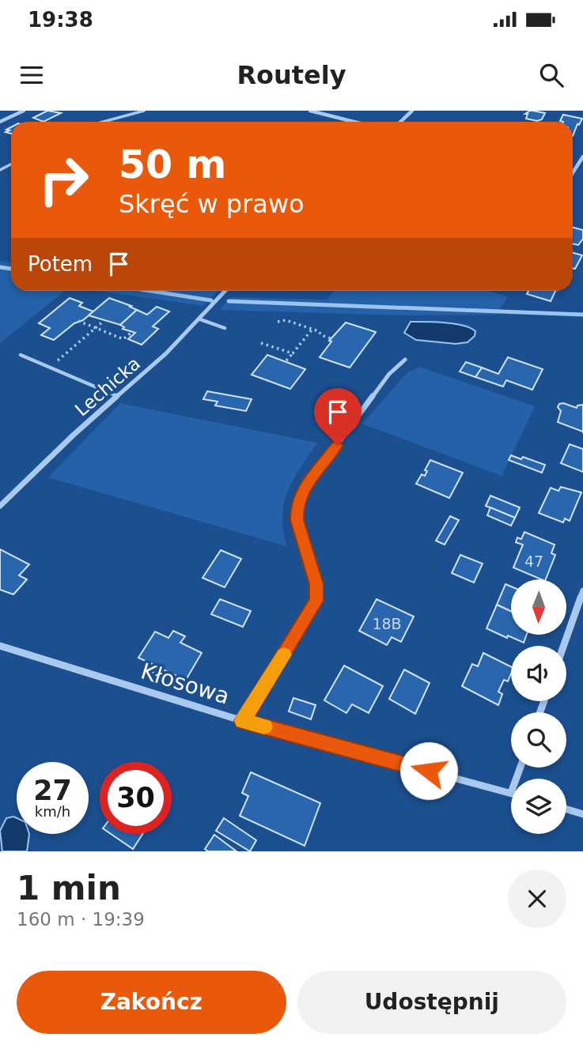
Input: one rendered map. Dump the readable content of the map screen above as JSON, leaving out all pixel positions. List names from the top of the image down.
{
  "streets": {
    "street": ["Lechicka", "Kłosowa"]
  },
  "house_numbers": ["47", "18B"],
  "north": "bottom",
  "page": {
    "status": "19:38",
    "header": "Routely",
    "turn": ["50 m", "Skręć w prawo"],
    "then": "Potem",
    "speed": "27 km/h",
    "limit": "30",
    "heading": ["1 min", "160 m · 19:39"],
    "buttons": ["Zakończ", "Udostępnij"]
  }
}
